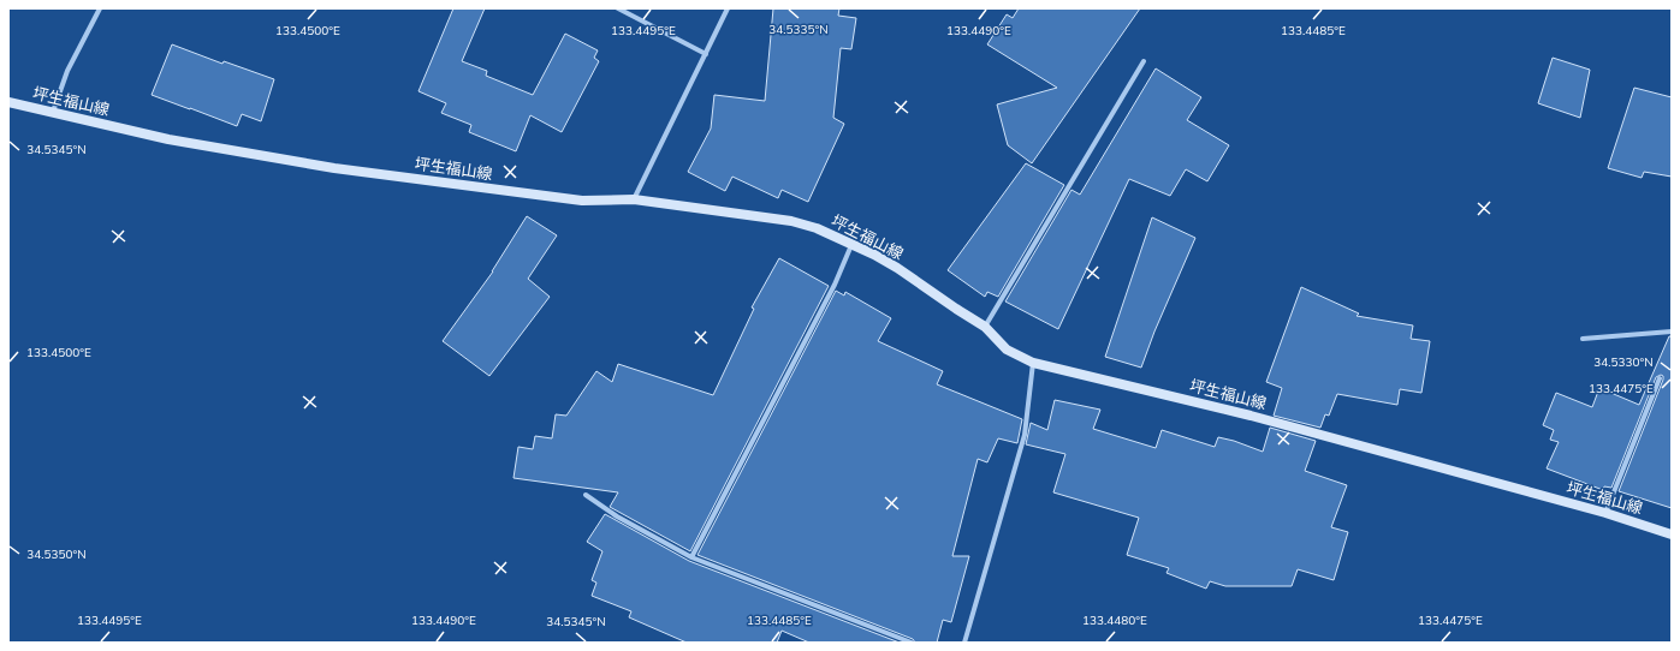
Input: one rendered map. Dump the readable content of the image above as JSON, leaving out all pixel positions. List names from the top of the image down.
{
  "streets": {
    "main road": ["坪生福山線"]
  },
  "coordinates": [
    "34.5335°N",
    "133.4500°E",
    "133.4495°E",
    "133.4490°E",
    "133.4485°E",
    "34.5345°N",
    "34.5330°N",
    "133.4475°E",
    "34.5350°N",
    "133.4480°E"
  ]
}
